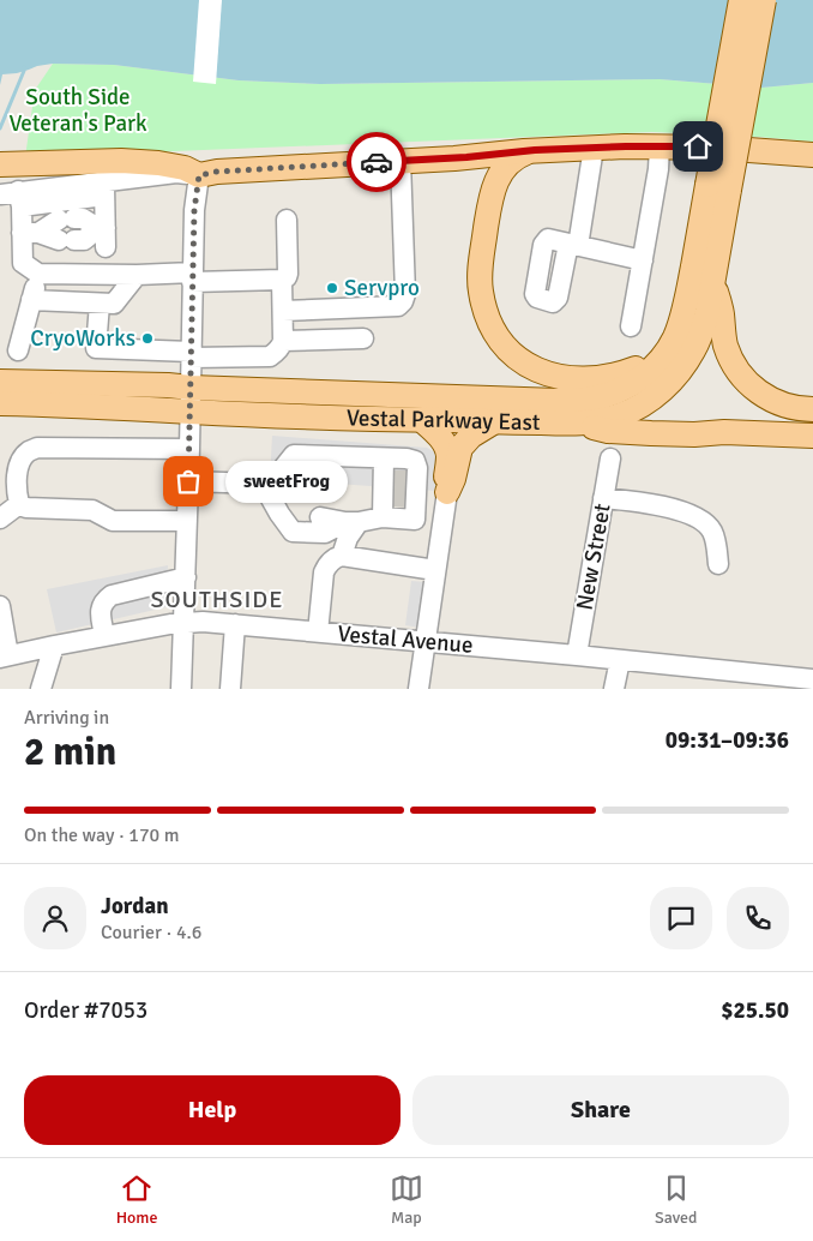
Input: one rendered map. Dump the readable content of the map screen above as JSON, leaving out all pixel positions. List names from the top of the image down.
{
  "streets": {
    "main road": ["Vestal Parkway East"],
    "street": ["New Street", "Vestal Avenue"]
  },
  "crossings": [
    ["New Street", "Vestal Avenue"]
  ],
  "districts": ["SOUTHSIDE"],
  "parks": ["South Side Veteran's Park"],
  "places": ["Servpro", "CryoWorks", "sweetFrog"],
  "page": {
    "bubble": "sweetFrog",
    "heading": ["2 min", "Arriving in", "09:31–09:36"],
    "panel": [
      "Jordan",
      "Courier · 4.6",
      "Order #7053",
      "$25.50"
    ],
    "bar": "On the way · 170 m",
    "buttons": ["Help", "Share"],
    "tabs": ["Home", "Map", "Saved"]
  }
}
